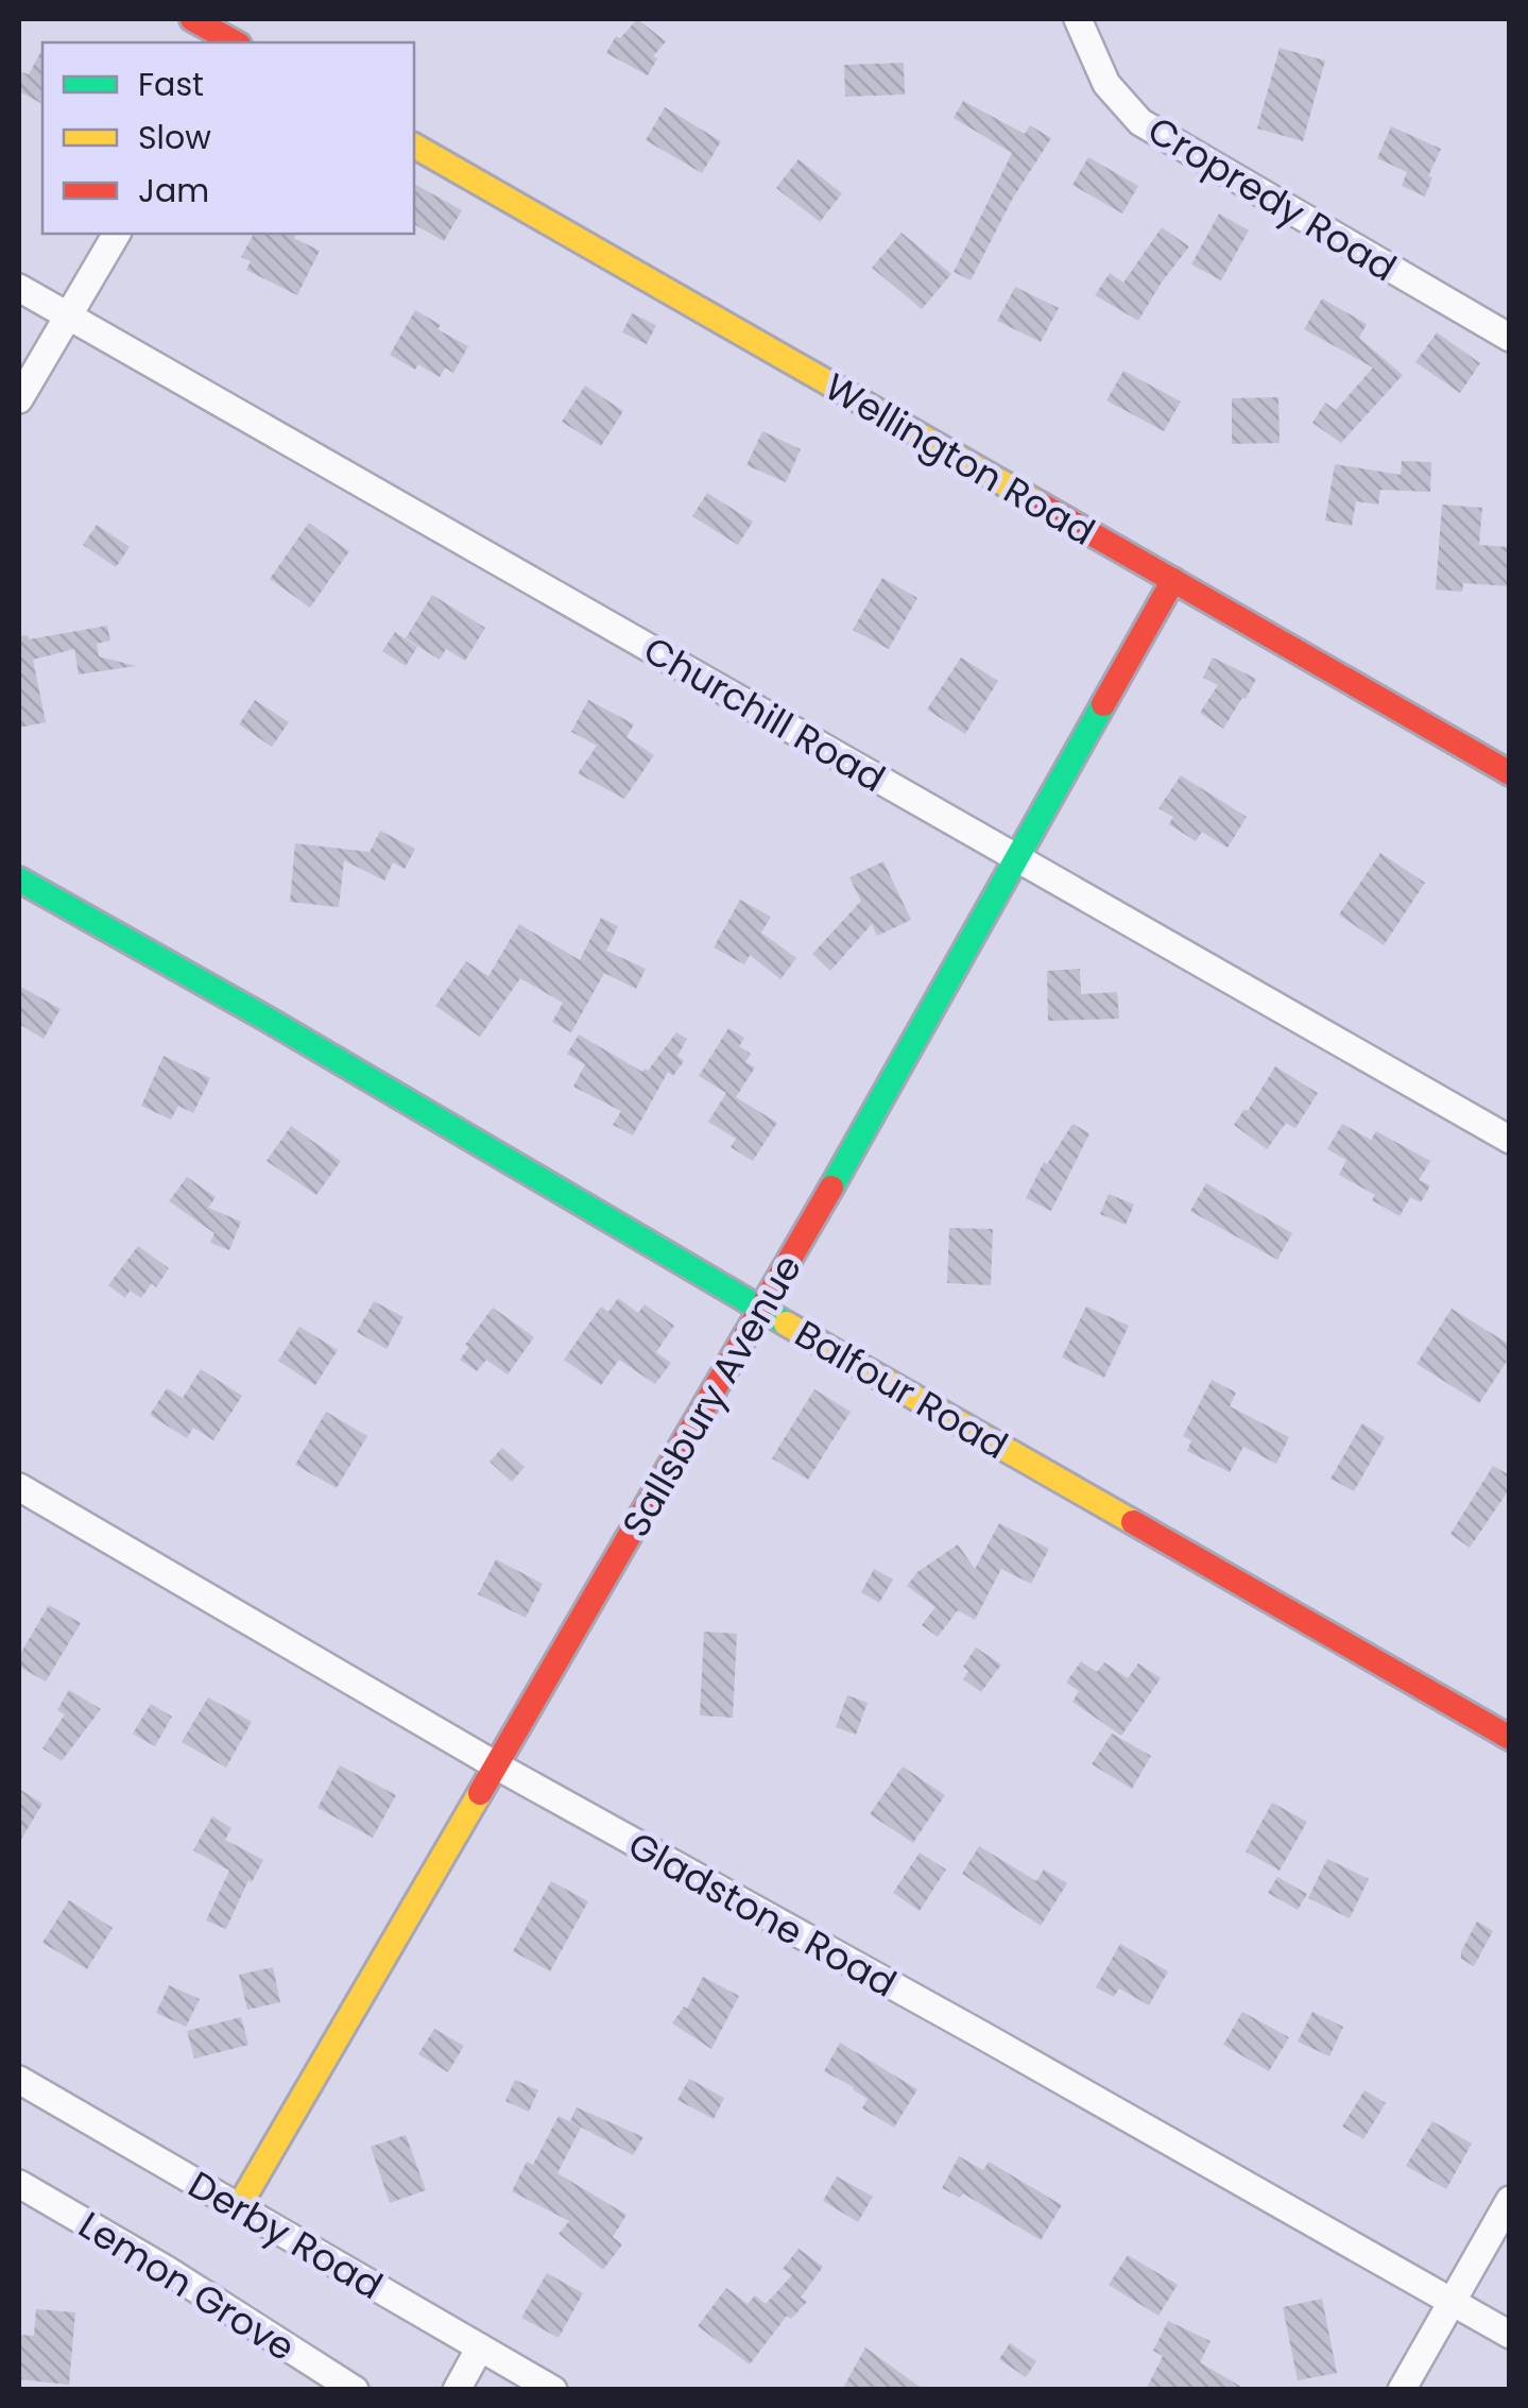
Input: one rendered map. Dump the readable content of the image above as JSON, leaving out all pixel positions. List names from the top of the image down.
{
  "streets": {
    "street": [
      "Cropredy Road",
      "Wellington Road",
      "Churchill Road",
      "Balfour Road",
      "Sallsbury Avenue",
      "Gladstone Road",
      "Derby Road",
      "Lemon Grove"
    ]
  },
  "crossings": [
    ["Wellington Road", "Sallsbury Avenue"],
    ["Churchill Road", "Sallsbury Avenue"],
    ["Balfour Road", "Sallsbury Avenue"],
    ["Sallsbury Avenue", "Gladstone Road"],
    ["Sallsbury Avenue", "Derby Road"]
  ],
  "legend": ["Fast", "Slow", "Jam"]
}
